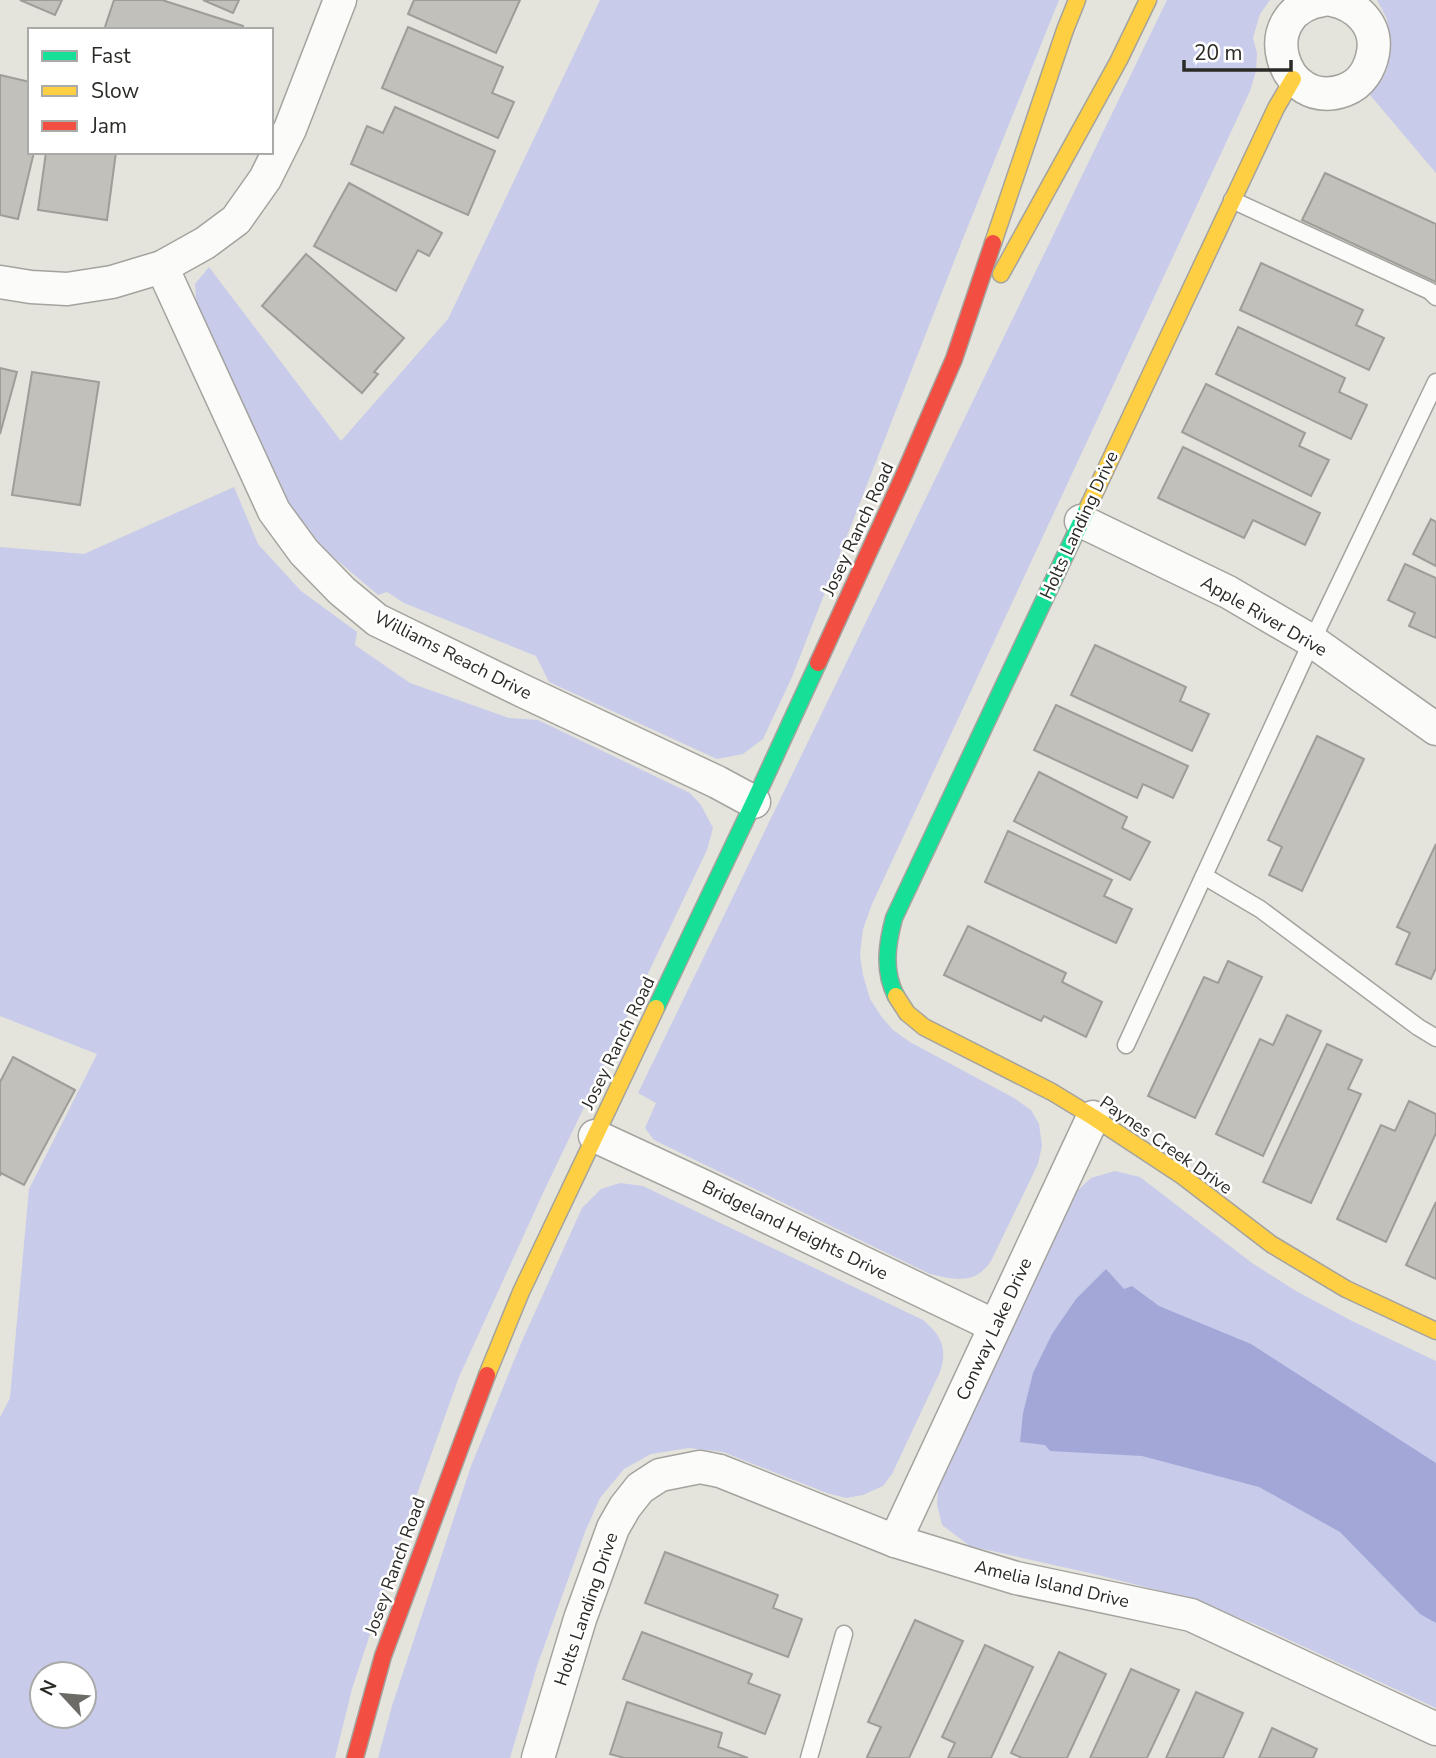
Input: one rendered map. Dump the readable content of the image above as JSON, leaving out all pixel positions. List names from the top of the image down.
{
  "streets": {
    "street": [
      "Holts Landing Drive",
      "Josey Ranch Road",
      "Apple River Drive",
      "Williams Reach Drive",
      "Paynes Creek Drive",
      "Bridgeland Heights Drive",
      "Conway Lake Drive",
      "Amelia Island Drive"
    ]
  },
  "crossings": [
    ["Holts Landing Drive", "Apple River Drive"],
    ["Holts Landing Drive", "Paynes Creek Drive"],
    ["Holts Landing Drive", "Amelia Island Drive"],
    ["Josey Ranch Road", "Williams Reach Drive"],
    ["Josey Ranch Road", "Bridgeland Heights Drive"],
    ["Paynes Creek Drive", "Conway Lake Drive"],
    ["Bridgeland Heights Drive", "Conway Lake Drive"],
    ["Conway Lake Drive", "Amelia Island Drive"]
  ],
  "legend": ["Fast", "Slow", "Jam"],
  "scale_bar": "20 m",
  "north": "top left"
}
